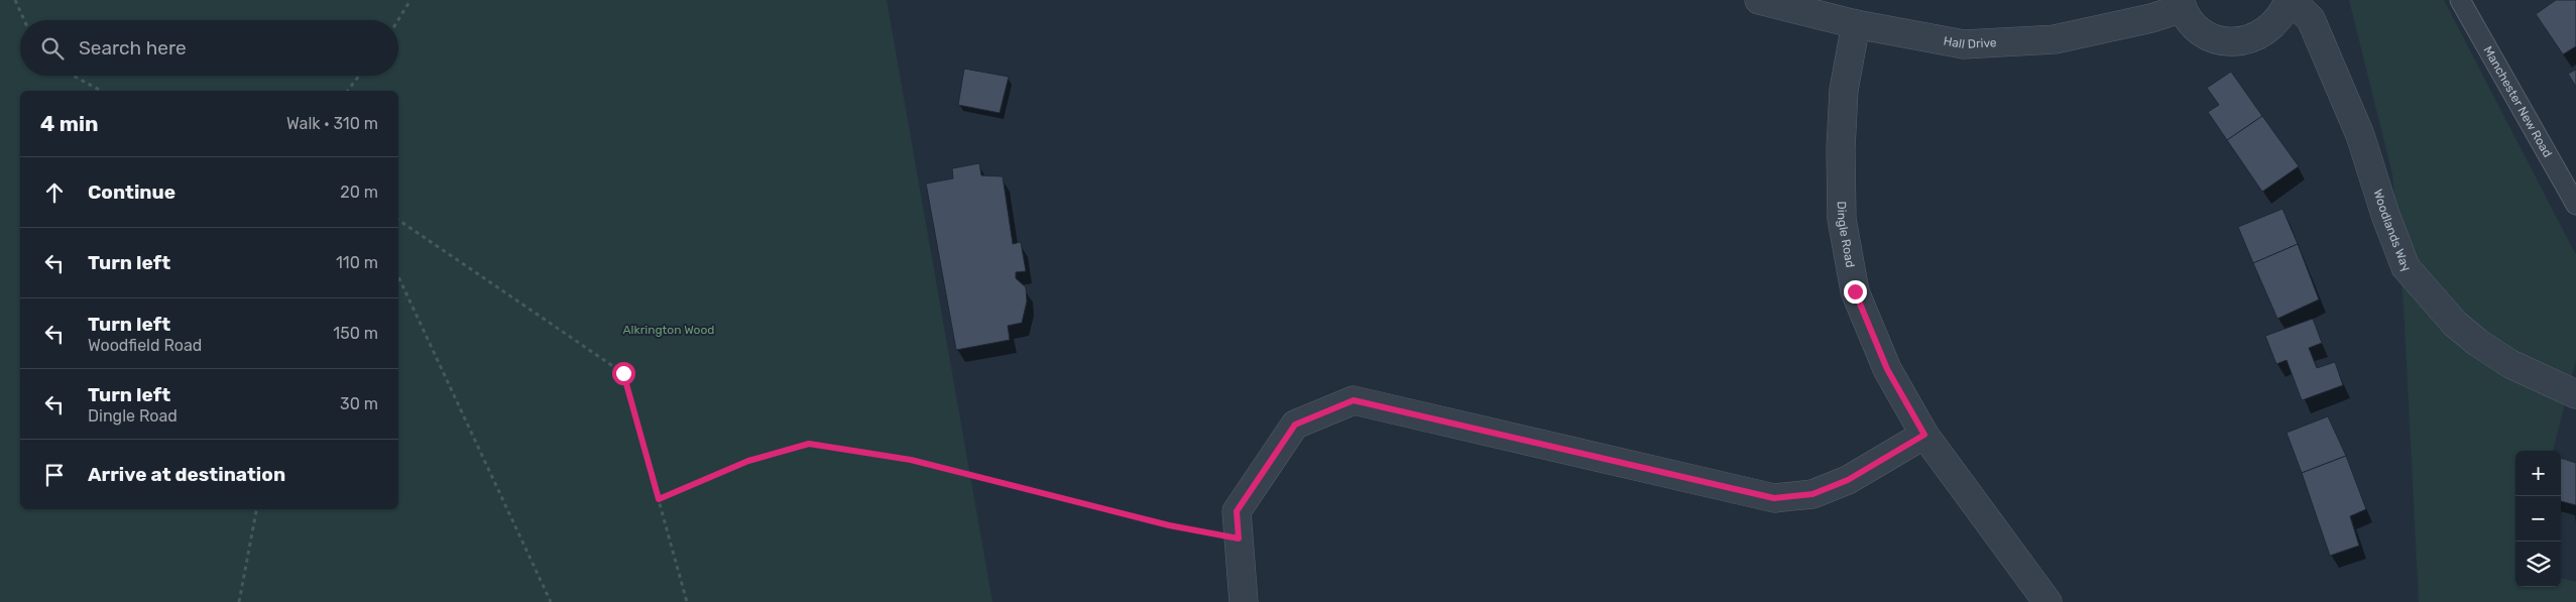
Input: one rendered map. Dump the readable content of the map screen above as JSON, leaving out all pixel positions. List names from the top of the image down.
{
  "streets": {
    "street": ["Hall Drive", "Woodlands Way", "Dingle Road"],
    "lane": ["Manchester New Road"]
  },
  "crossings": [
    ["Hall Drive", "Woodlands Way"],
    ["Hall Drive", "Dingle Road"]
  ],
  "parks": ["Alkrington Wood"],
  "page": {
    "search": "Search here",
    "heading": ["4 min", "Walk · 310 m"],
    "list": [
      ["Continue", "20 m"],
      ["Turn left", "110 m"],
      ["Turn left", "Woodfield Road", "150 m"],
      ["Turn left", "Dingle Road", "30 m"],
      "Arrive at destination"
    ],
    "map_buttons": ["+", "−"]
  }
}
